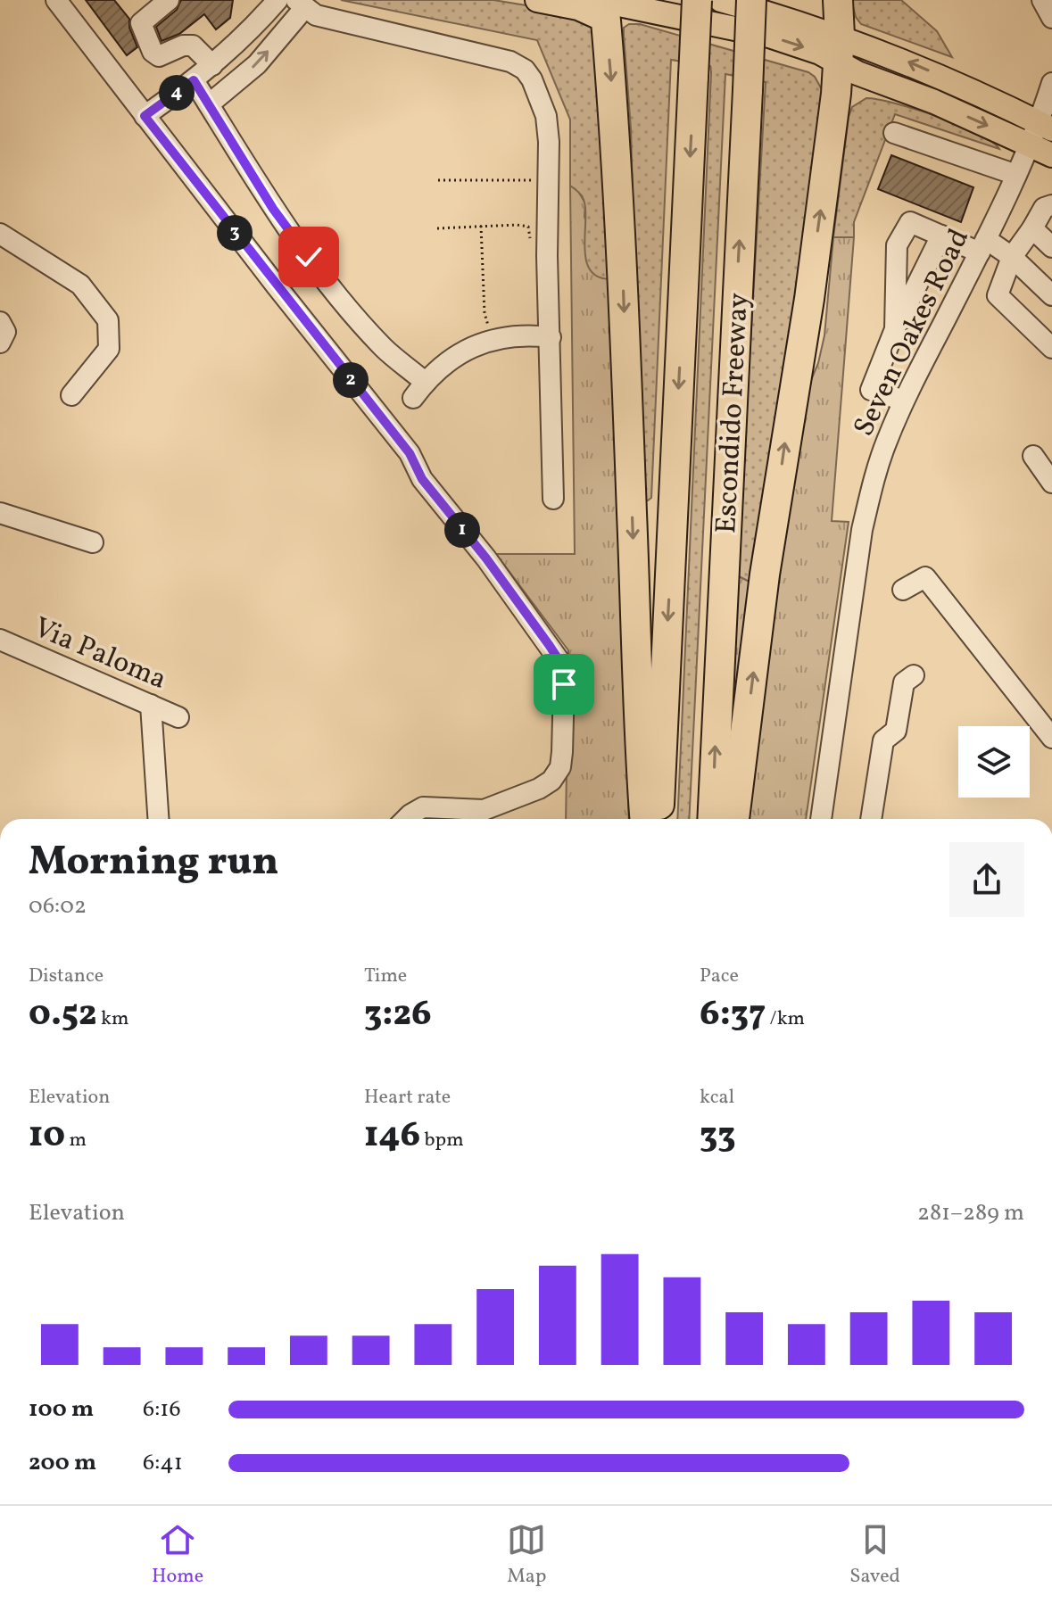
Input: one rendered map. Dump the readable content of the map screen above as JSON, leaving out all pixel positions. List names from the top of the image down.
{
  "streets": {
    "highway": ["Escondido Freeway"],
    "street": ["Seven Oakes Road", "Via Paloma"]
  },
  "page": {
    "pins": [
      "4",
      "3",
      "2",
      "1"
    ],
    "heading": ["Morning run", "06:02"],
    "stats": [
      ["Distance", "0.52 km"],
      ["Time", "3:26"],
      ["Pace", "6:37 /km"],
      ["Elevation", "10 m"],
      ["Heart rate", "146 bpm"],
      ["kcal", "33"]
    ],
    "chart": ["Elevation", "281–289 m"],
    "list": [
      {
        "name": "100 m",
        "note": "6:16"
      },
      {
        "name": "200 m",
        "note": "6:41"
      }
    ],
    "tabs": ["Home", "Map", "Saved"]
  }
}
